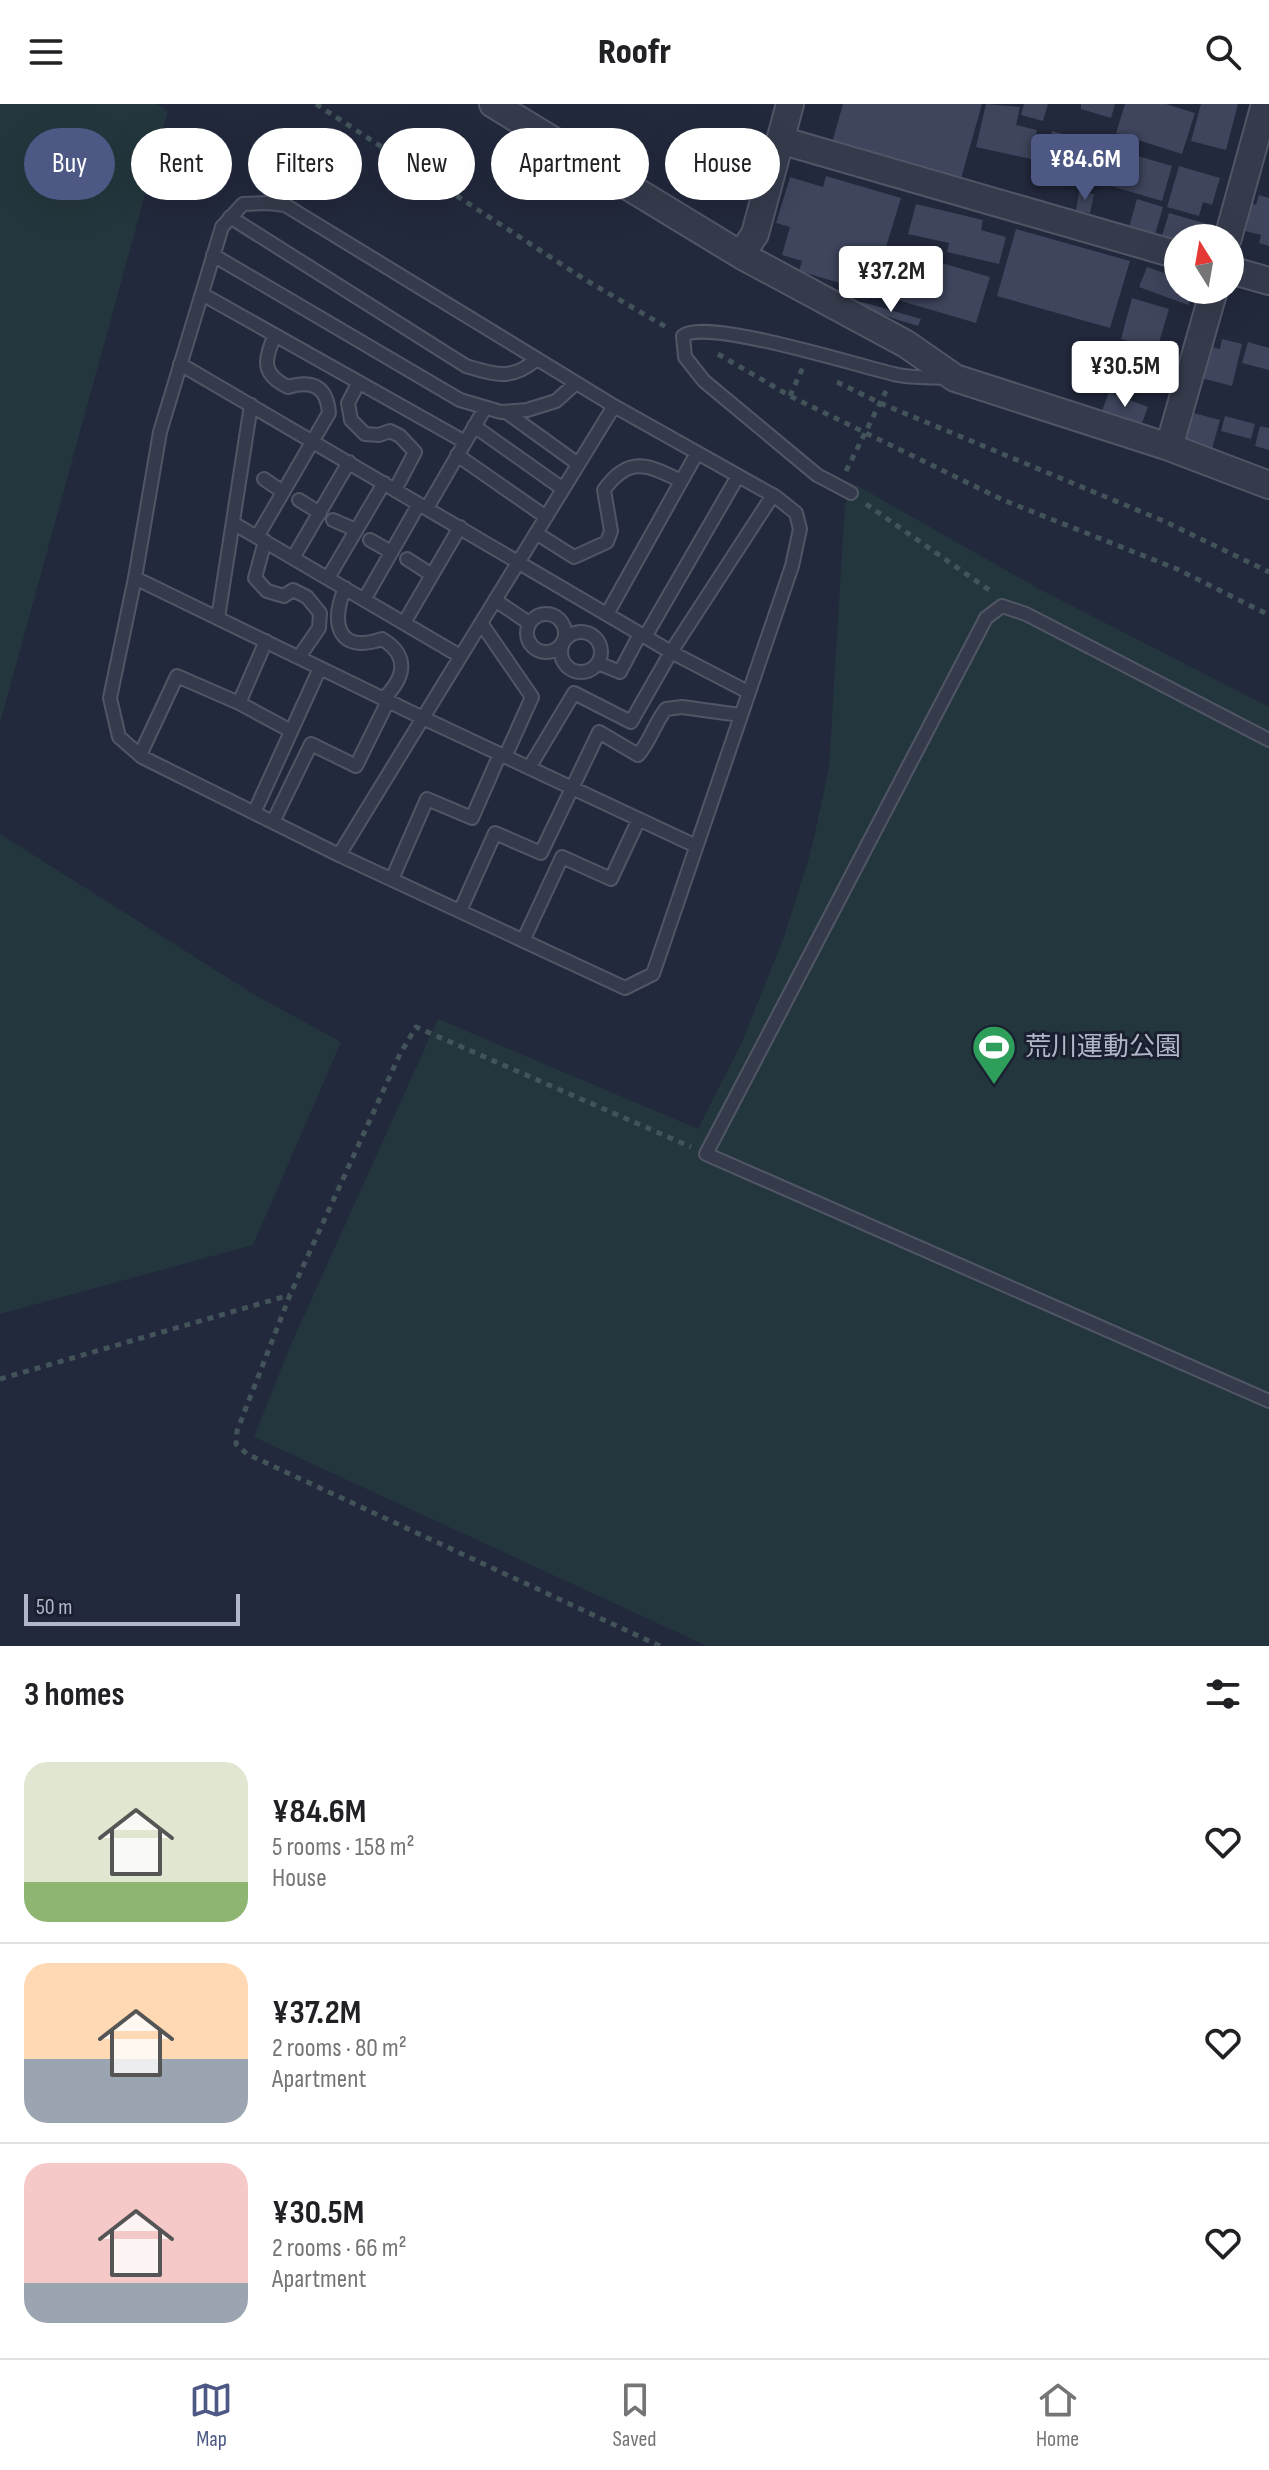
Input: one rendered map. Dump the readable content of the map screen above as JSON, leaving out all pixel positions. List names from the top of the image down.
{
  "places": {
    "sports": ["荒川運動公園"]
  },
  "scale_bar": "50 m",
  "north": "top",
  "page": {
    "header": "Roofr",
    "chip": [
      "Buy",
      "Rent",
      "Filters",
      "New",
      "Apartment",
      "House"
    ],
    "price": ["¥84.6M", "¥37.2M", "¥30.5M"],
    "scale": "50 m",
    "heading": "3 homes",
    "list": [
      {
        "name": "¥84.6M",
        "note": "5 rooms · 158 m² · House"
      },
      {
        "name": "¥37.2M",
        "note": "2 rooms · 80 m² · Apartment"
      },
      {
        "name": "¥30.5M",
        "note": "2 rooms · 66 m² · Apartment"
      }
    ],
    "tabs": ["Map", "Saved", "Home"]
  }
}
